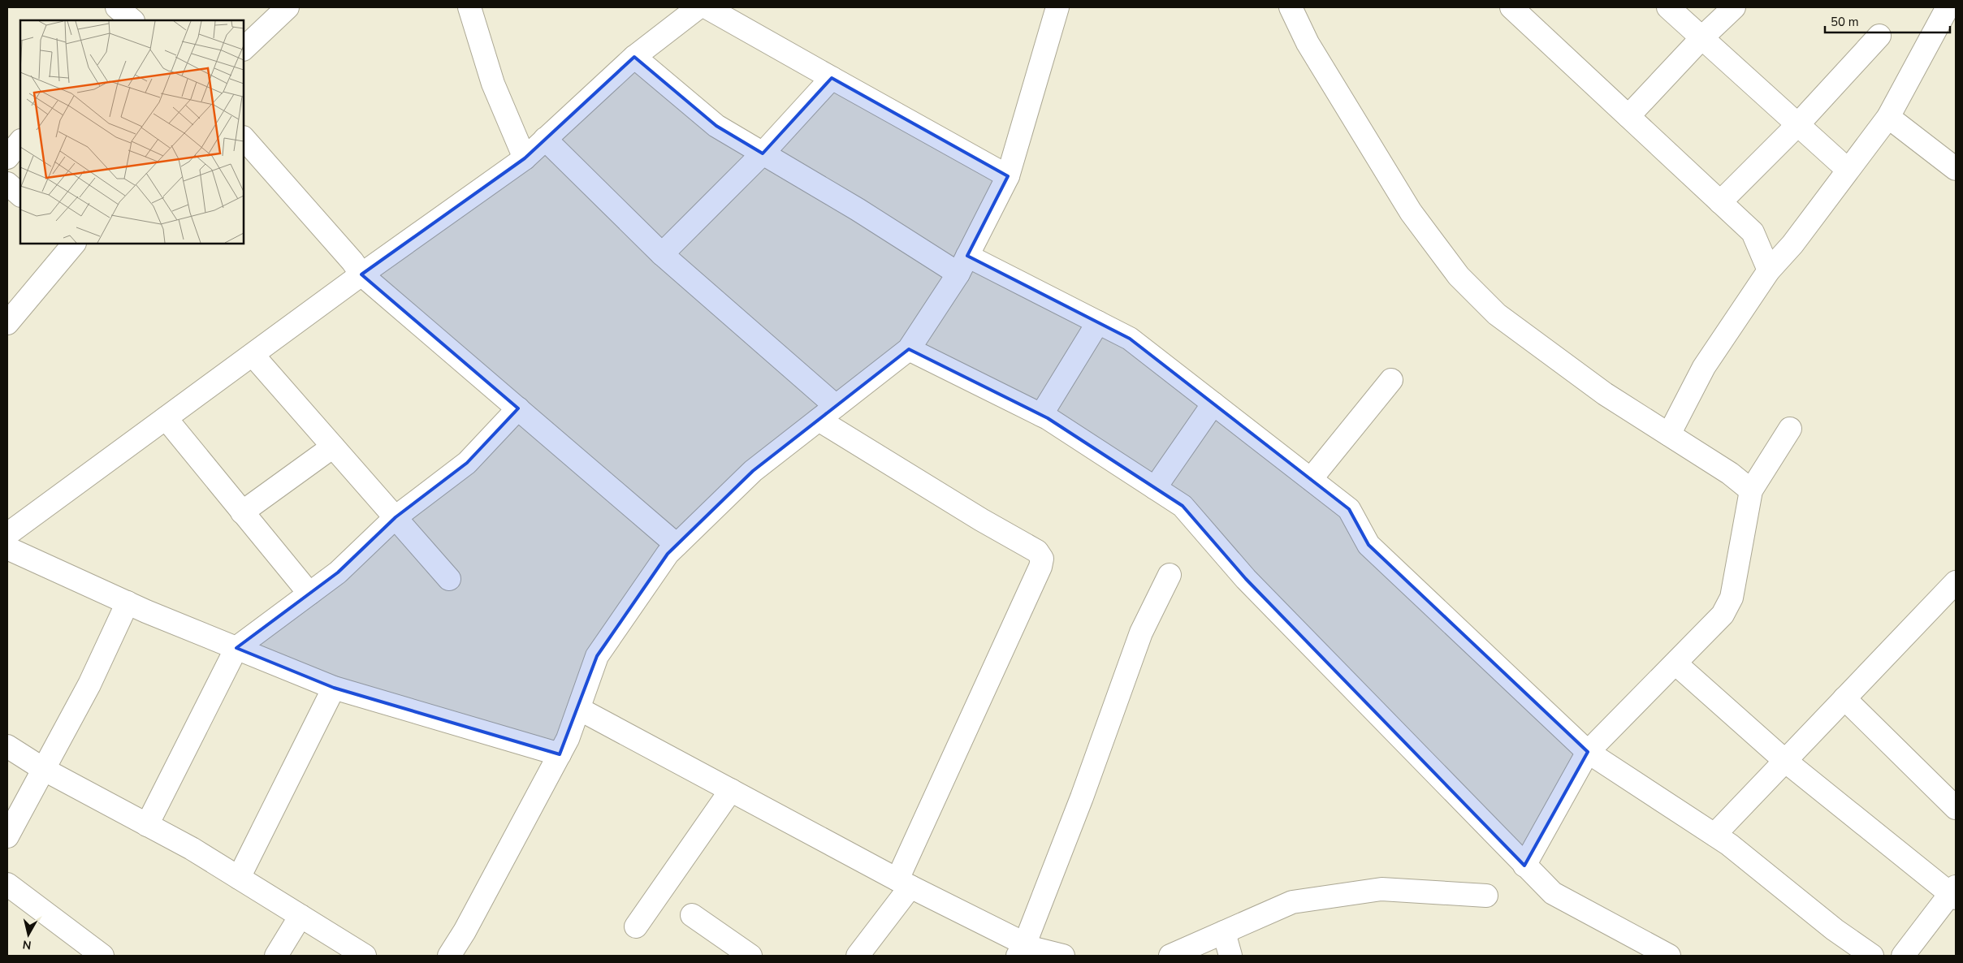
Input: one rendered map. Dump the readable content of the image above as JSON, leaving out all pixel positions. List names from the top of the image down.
{
  "scale_bar": "50 m",
  "north": "bottom"
}
